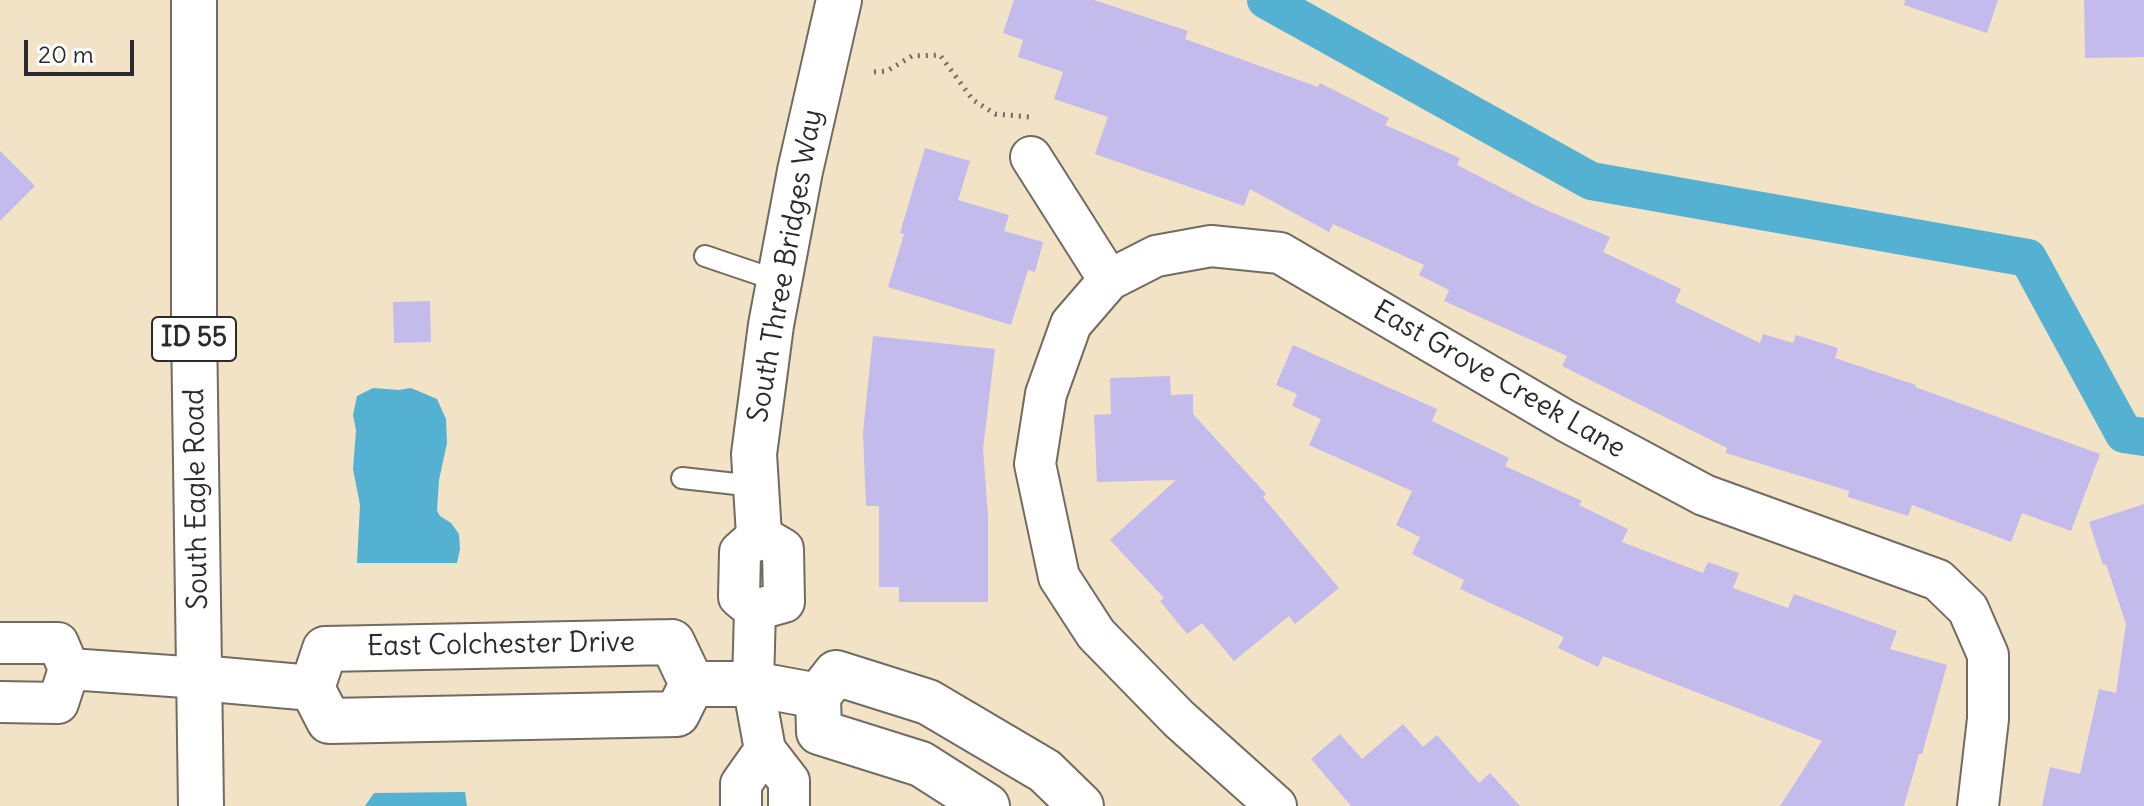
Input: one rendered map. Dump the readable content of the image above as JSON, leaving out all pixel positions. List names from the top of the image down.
{
  "streets": {
    "main road": [
      "South Three Bridges Way",
      "ID 55",
      "South Eagle Road",
      "East Colchester Drive"
    ],
    "street": ["East Grove Creek Lane"]
  },
  "scale_bar": "20 m"
}
